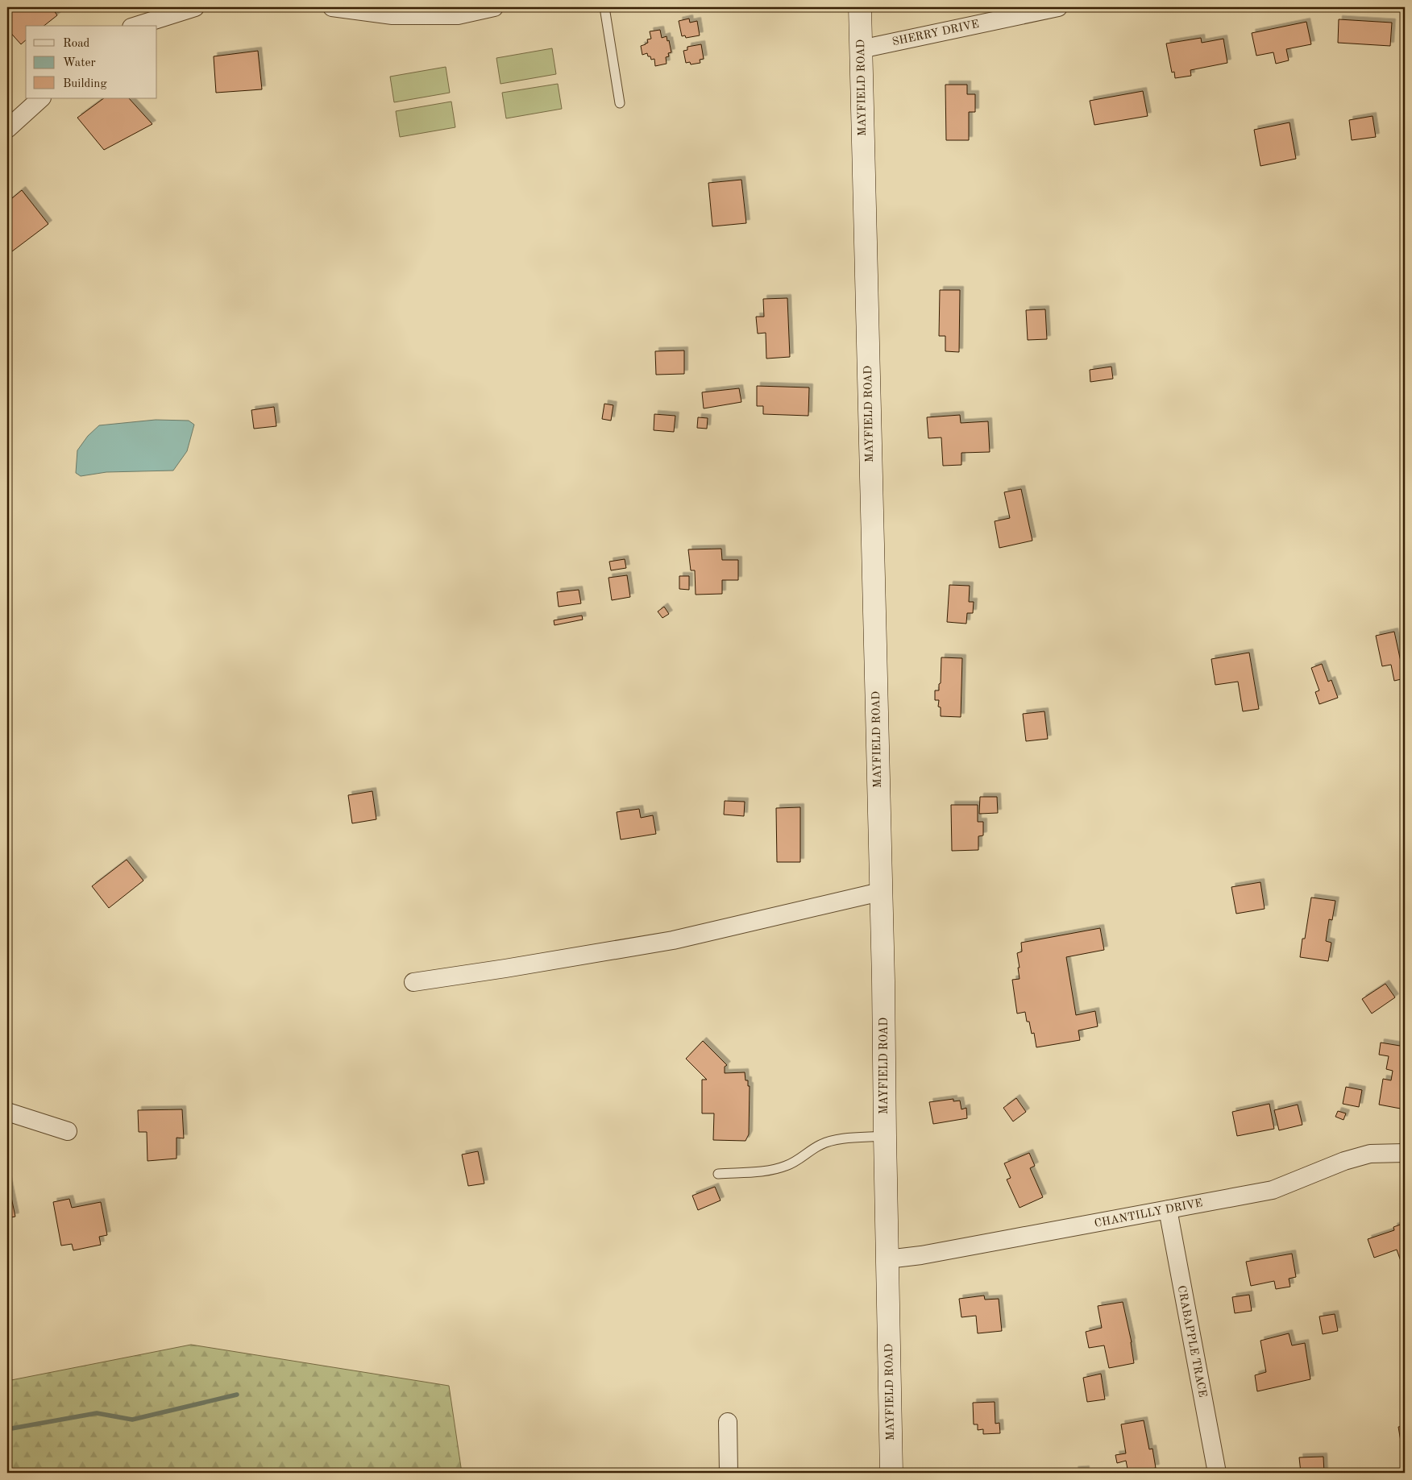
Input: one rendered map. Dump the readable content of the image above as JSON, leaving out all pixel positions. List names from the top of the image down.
{
  "streets": {
    "street": [
      "SHERRY DRIVE",
      "MAYFIELD ROAD",
      "CHANTILLY DRIVE",
      "CRABAPPLE TRACE"
    ]
  },
  "crossings": [
    ["SHERRY DRIVE", "MAYFIELD ROAD"],
    ["MAYFIELD ROAD", "CHANTILLY DRIVE"],
    ["CHANTILLY DRIVE", "CRABAPPLE TRACE"]
  ],
  "legend": ["Road", "Water", "Building"]
}
